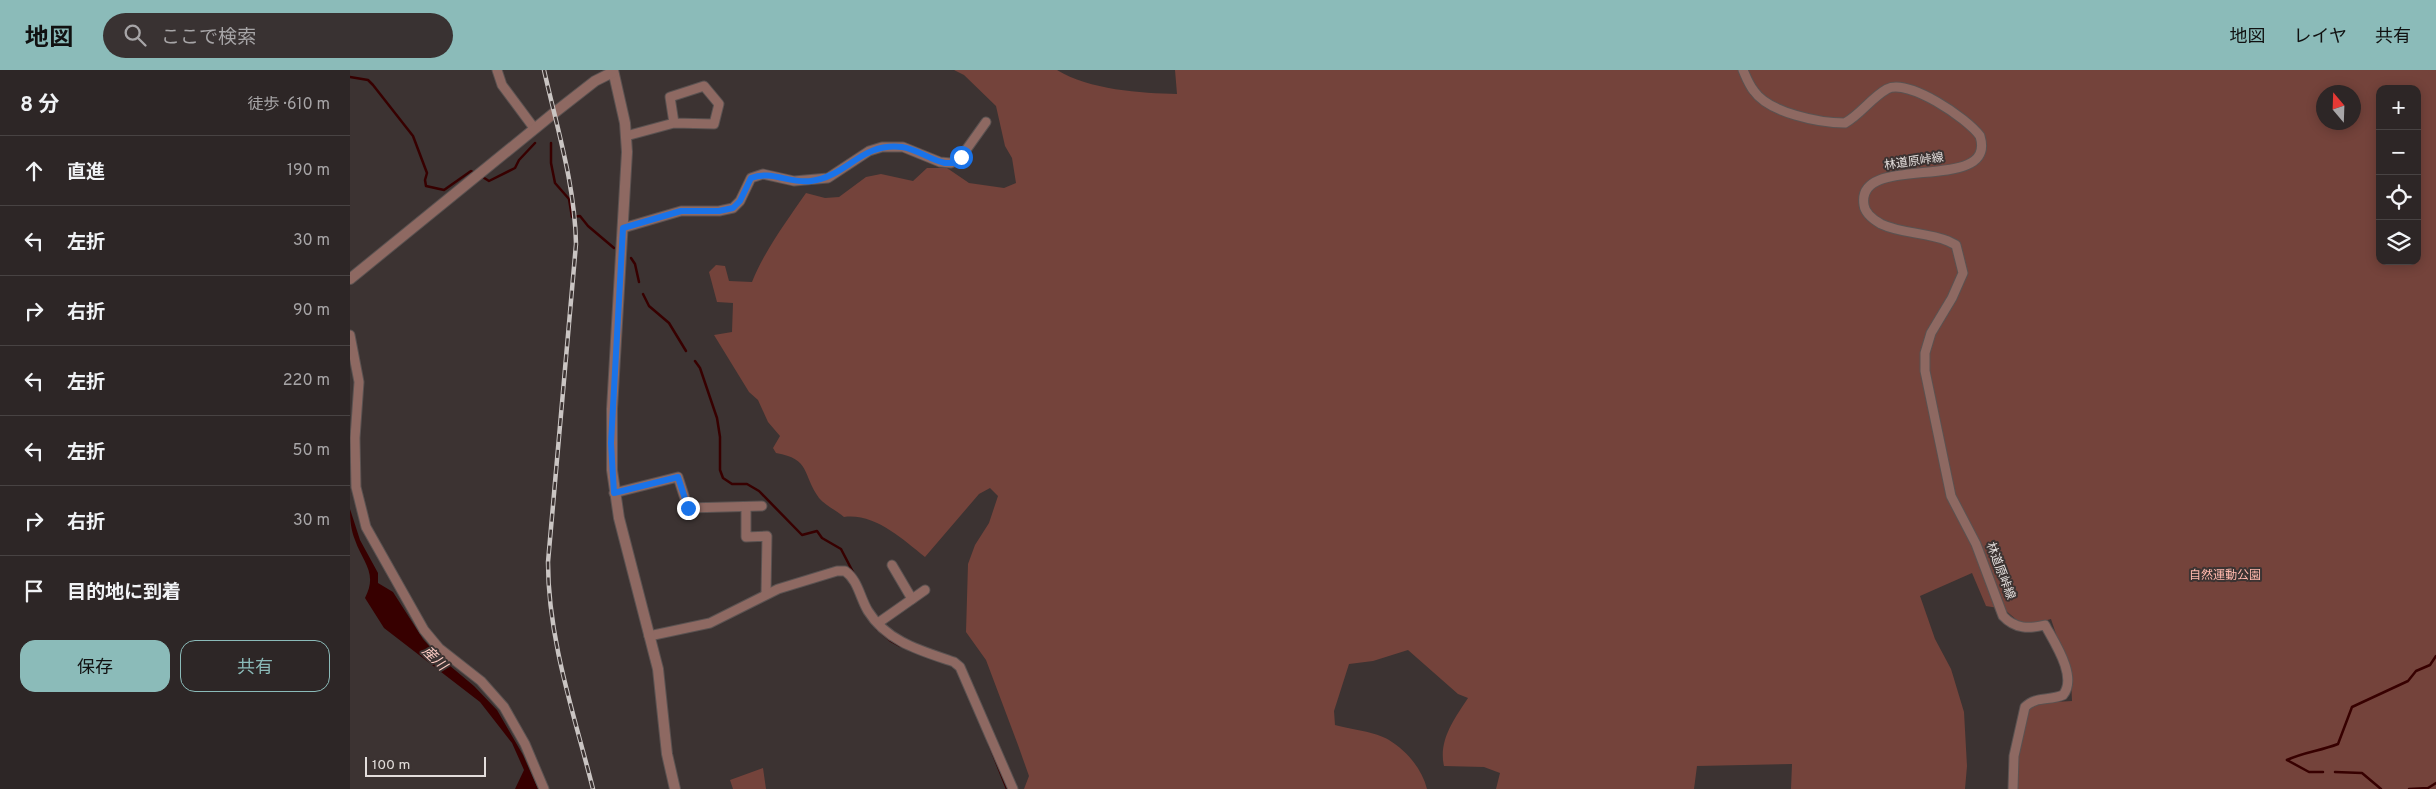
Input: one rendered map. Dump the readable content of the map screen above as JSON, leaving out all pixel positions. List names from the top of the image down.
{
  "streets": {
    "street": ["林道原峠線"]
  },
  "water": ["産川"],
  "parks": ["自然運動公園"],
  "scale_bar": "100 m",
  "north": "top",
  "page": {
    "header": "地図",
    "search": "ここで検索",
    "nav": ["地図", "レイヤ", "共有"],
    "heading": ["8 分", "徒歩 · 610 m"],
    "map_buttons": ["+", "−"],
    "list": [
      ["直進", "190 m"],
      ["左折", "30 m"],
      ["右折", "90 m"],
      ["左折", "220 m"],
      ["左折", "50 m"],
      ["右折", "30 m"],
      "目的地に到着"
    ],
    "buttons": ["保存", "共有"],
    "scale": "100 m"
  }
}
